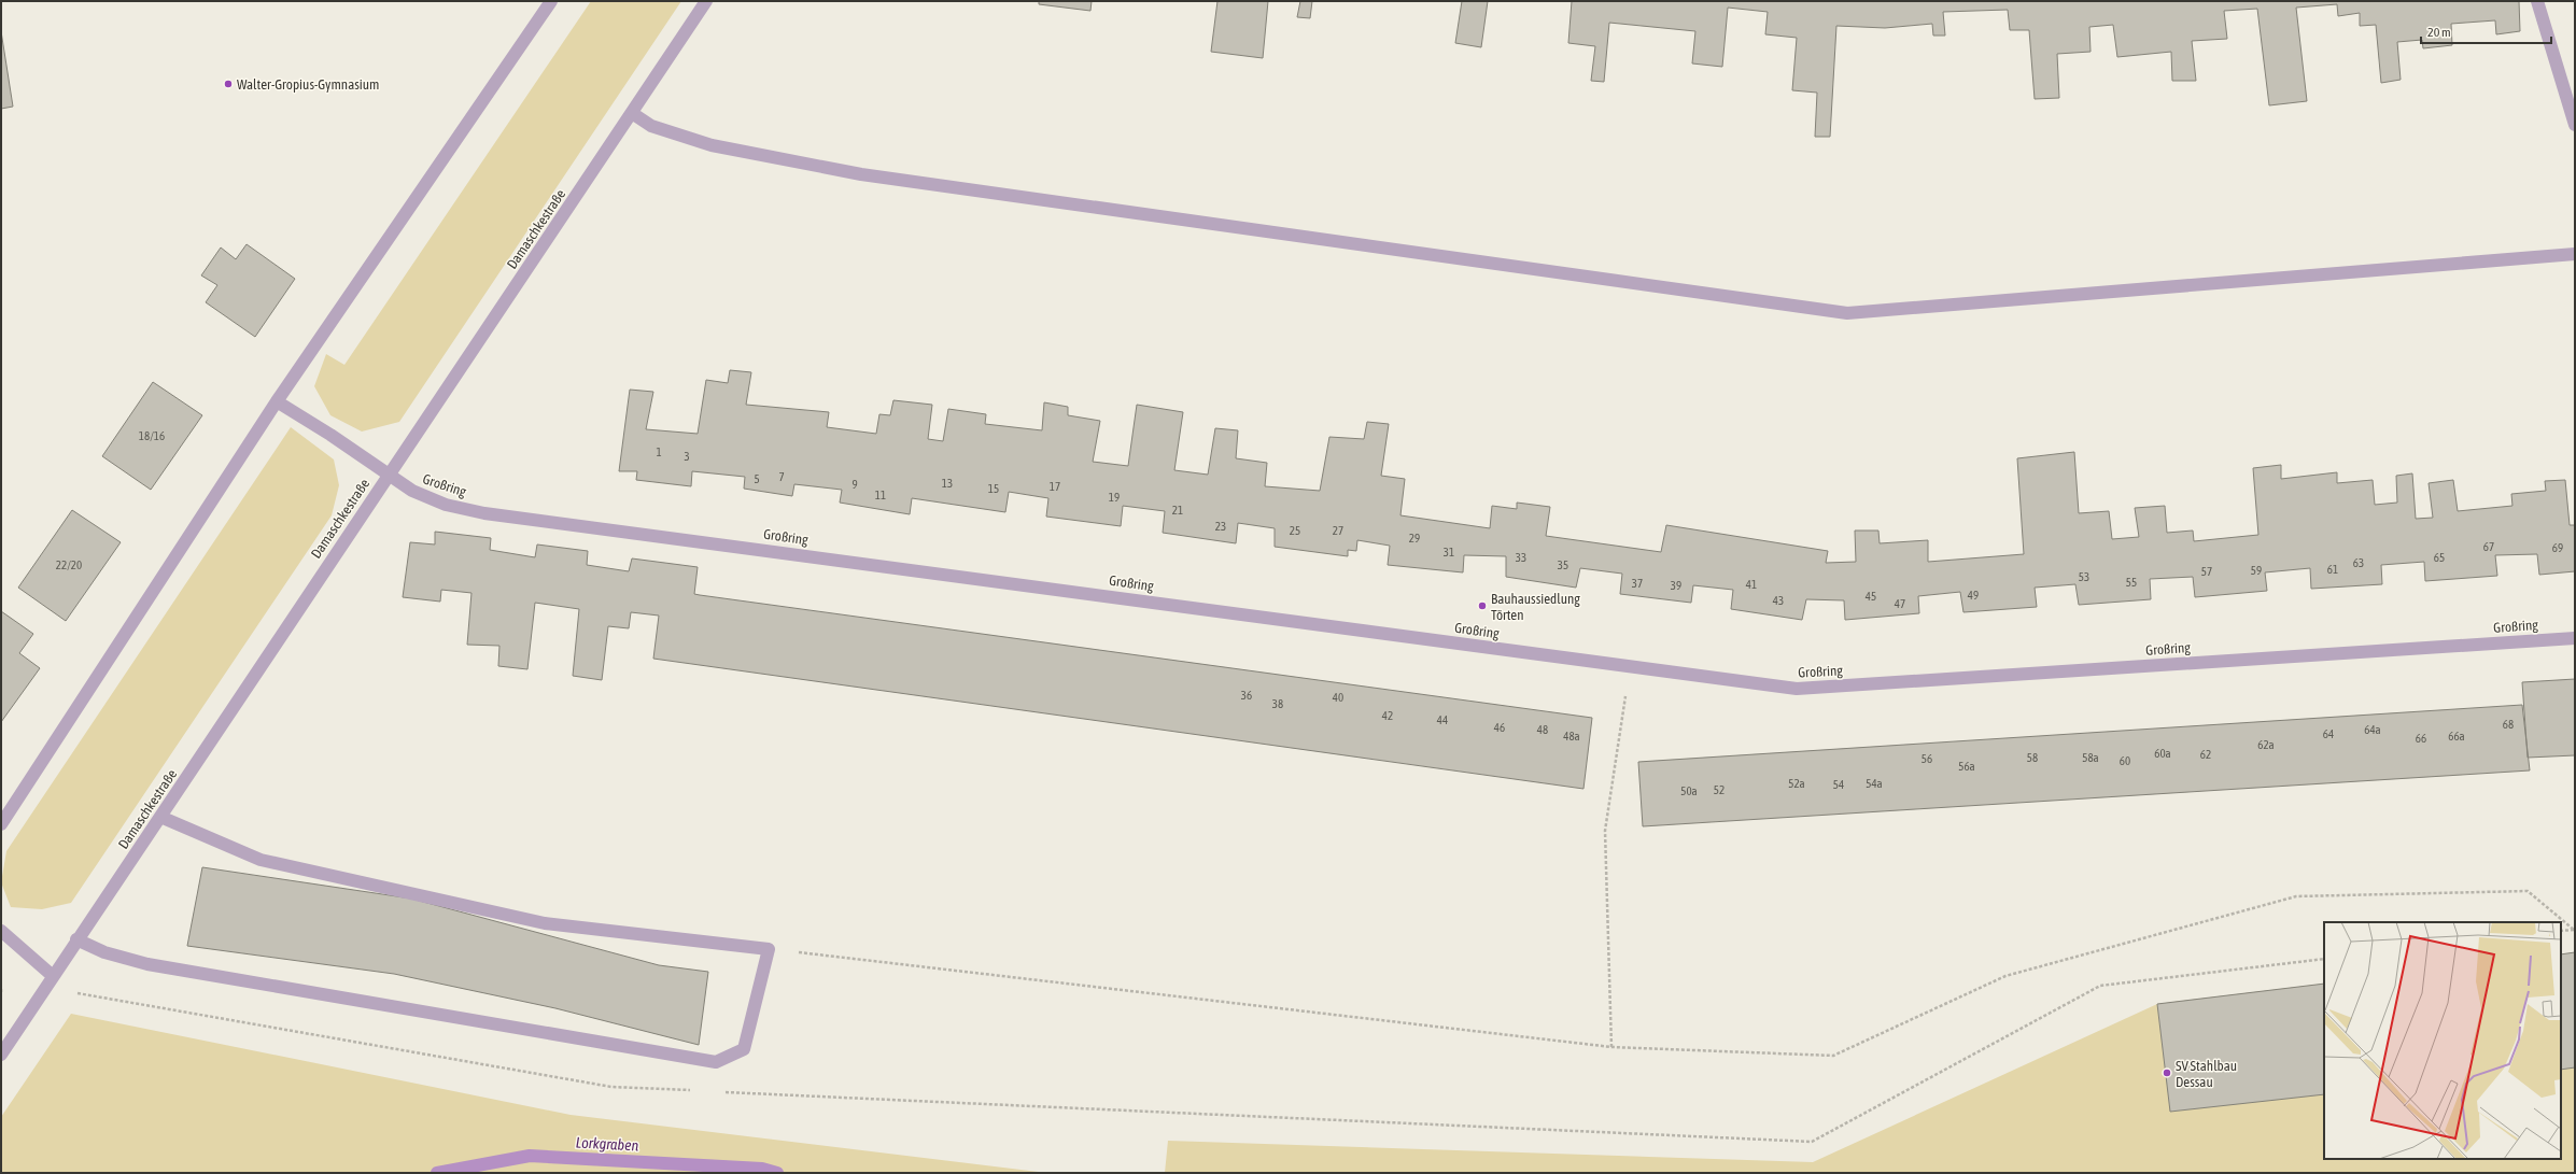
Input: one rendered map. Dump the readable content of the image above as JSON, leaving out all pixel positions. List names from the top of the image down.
{
  "streets": {
    "street": ["Damaschkestraße", "Großring"]
  },
  "crossings": [
    ["Damaschkestraße", "Großring"]
  ],
  "water": ["Lorkgraben"],
  "places": ["Walter-Gropius-Gymnasium", "Bauhaussiedlung Törten", "SV Stahlbau Dessau"],
  "house_numbers": [
    "18/16",
    "1",
    "3",
    "7",
    "5",
    "13",
    "9",
    "17",
    "15",
    "11",
    "19",
    "21",
    "23",
    "25",
    "27",
    "29",
    "67",
    "69",
    "31",
    "33",
    "65",
    "63",
    "22/20",
    "35",
    "61",
    "59",
    "57",
    "53",
    "55",
    "37",
    "41",
    "39",
    "49",
    "45",
    "43",
    "47",
    "36",
    "40",
    "38",
    "42",
    "44",
    "68",
    "46",
    "48",
    "64a",
    "64",
    "48a",
    "66a",
    "66",
    "62a",
    "60a",
    "62",
    "58",
    "58a",
    "56",
    "60",
    "56a",
    "52a",
    "54a",
    "54",
    "52",
    "50a"
  ],
  "scale_bar": "20 m"
}
